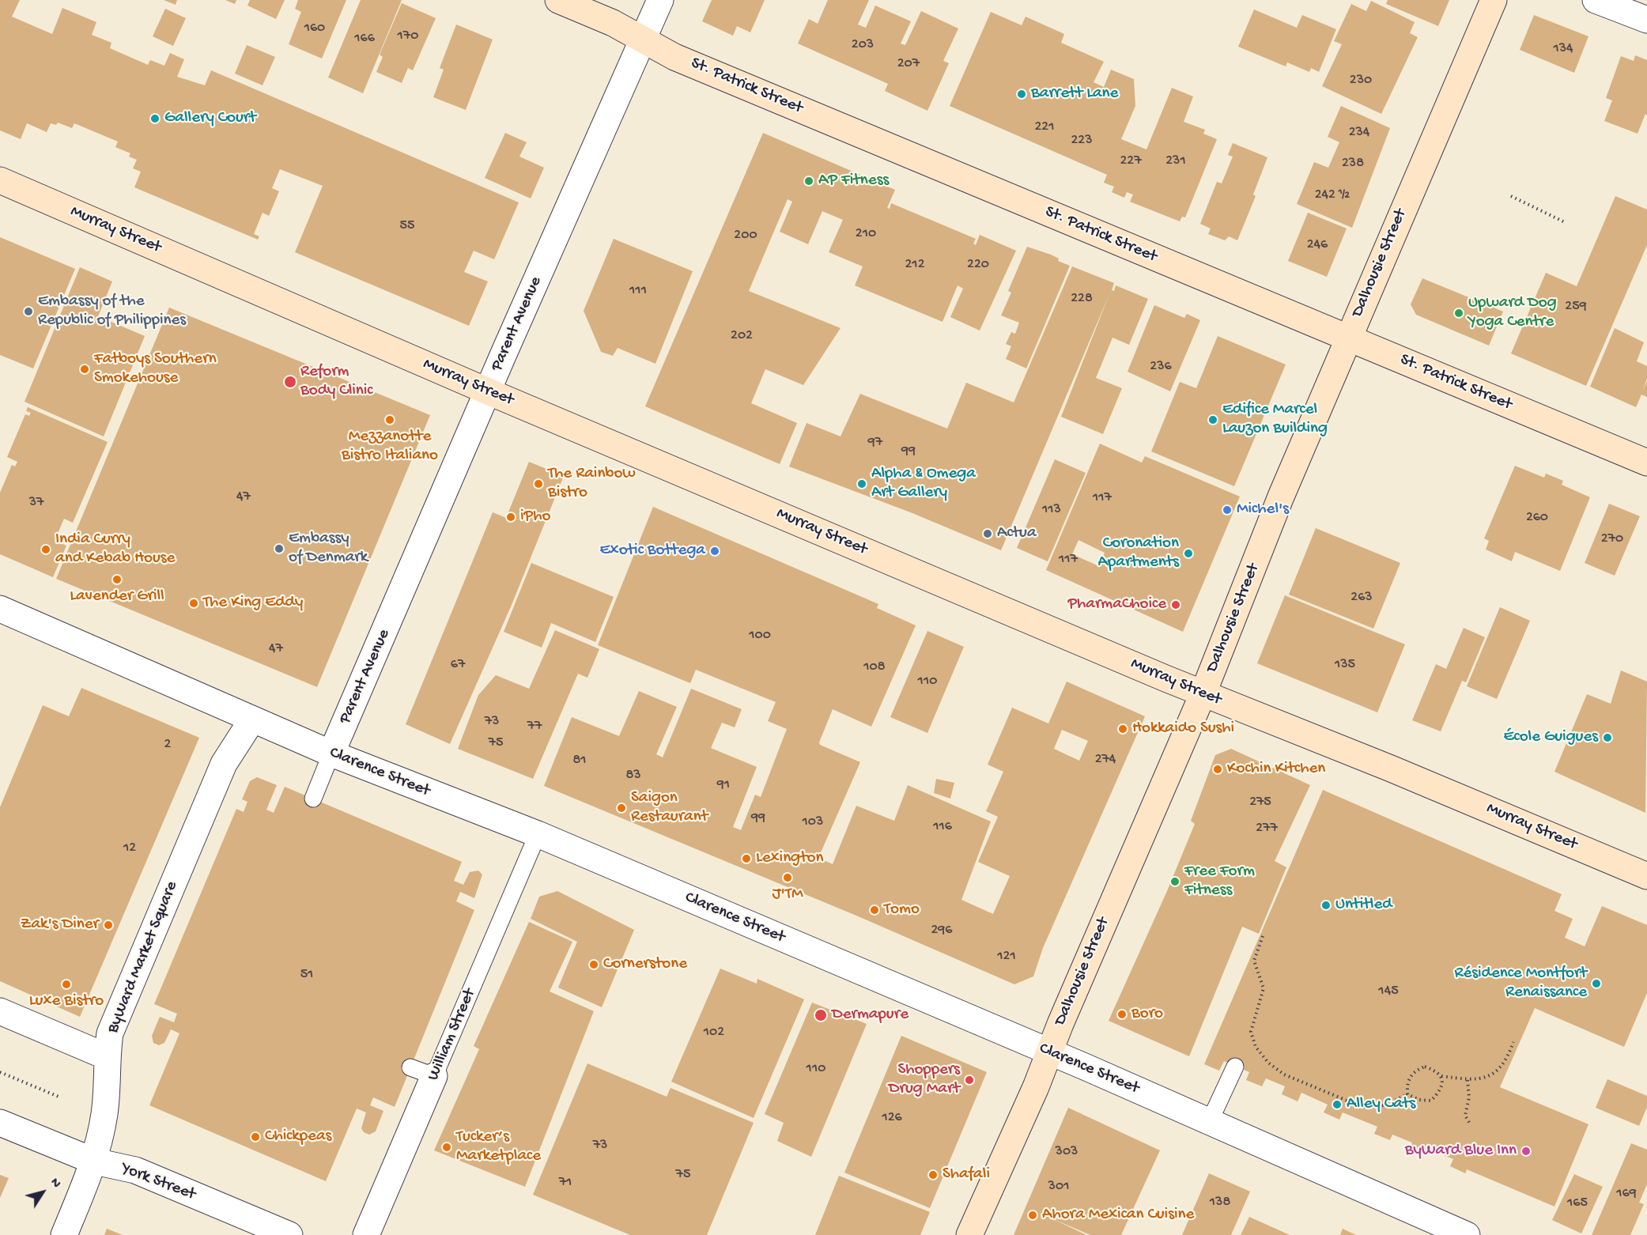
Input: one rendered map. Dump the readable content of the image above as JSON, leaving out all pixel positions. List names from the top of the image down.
{
  "streets": {
    "main road": ["St. Patrick Street", "Murray Street", "Dalhousie Street"],
    "street": [
      "Parent Avenue",
      "Clarence Street",
      "ByWard Market Square",
      "William Street",
      "York Street"
    ]
  },
  "crossings": [
    ["St. Patrick Street", "Dalhousie Street"],
    ["St. Patrick Street", "Parent Avenue"],
    ["Murray Street", "Dalhousie Street"],
    ["Murray Street", "Parent Avenue"],
    ["Dalhousie Street", "Clarence Street"],
    ["Parent Avenue", "Clarence Street"],
    ["Clarence Street", "ByWard Market Square"],
    ["Clarence Street", "William Street"],
    ["ByWard Market Square", "York Street"]
  ],
  "places": [
    "Barrett Lane",
    "Gallery Court",
    "AP Fitness",
    "Embassy of the Republic of Philippines",
    "Upward Dog Yoga Centre",
    "Fatboys Southern Smokehouse",
    "Reform Body Clinic",
    "Mezzanotte Bistro Italiano",
    "Edifice Marcel Lauzon Building",
    "The Rainbow Bistro",
    "Alpha & Omega Art Gallery",
    "Michel's",
    "iPho",
    "Actua",
    "Embassy of Denmark",
    "India Curry and Kebab House",
    "Exotic Bottega",
    "Coronation Apartments",
    "Lavender Grill",
    "The King Eddy",
    "PharmaChoice",
    "Hokkaido Sushi",
    "École Guigues",
    "Kochin Kitchen",
    "Saigon Restaurant",
    "Lexington",
    "J'TM",
    "Free Form Fitness",
    "Untitled",
    "Tomo",
    "Zak's Diner",
    "Cornerstone",
    "Résidence Montfort Renaissance",
    "Luxe Bistro",
    "Boro",
    "Dermapure",
    "Shoppers Drug Mart",
    "Alley Cats",
    "Chickpeas",
    "Tucker’s Marketplace",
    "ByWard Blue Inn",
    "Shafali",
    "Ahora Mexican Cuisine"
  ],
  "house_numbers": [
    "160",
    "170",
    "166",
    "203",
    "134",
    "207",
    "230",
    "221",
    "234",
    "223",
    "227",
    "231",
    "238",
    "242 ½",
    "55",
    "210",
    "200",
    "246",
    "212",
    "220",
    "111",
    "228",
    "259",
    "202",
    "236",
    "97",
    "99",
    "47",
    "117",
    "37",
    "113",
    "260",
    "270",
    "117",
    "263",
    "100",
    "47",
    "67",
    "135",
    "108",
    "110",
    "73",
    "77",
    "75",
    "2",
    "274",
    "81",
    "83",
    "91",
    "275",
    "99",
    "103",
    "116",
    "277",
    "12",
    "296",
    "121",
    "51",
    "145",
    "102",
    "110",
    "126",
    "73",
    "303",
    "75",
    "71",
    "301",
    "169",
    "138",
    "165"
  ],
  "north": "top right"
}
